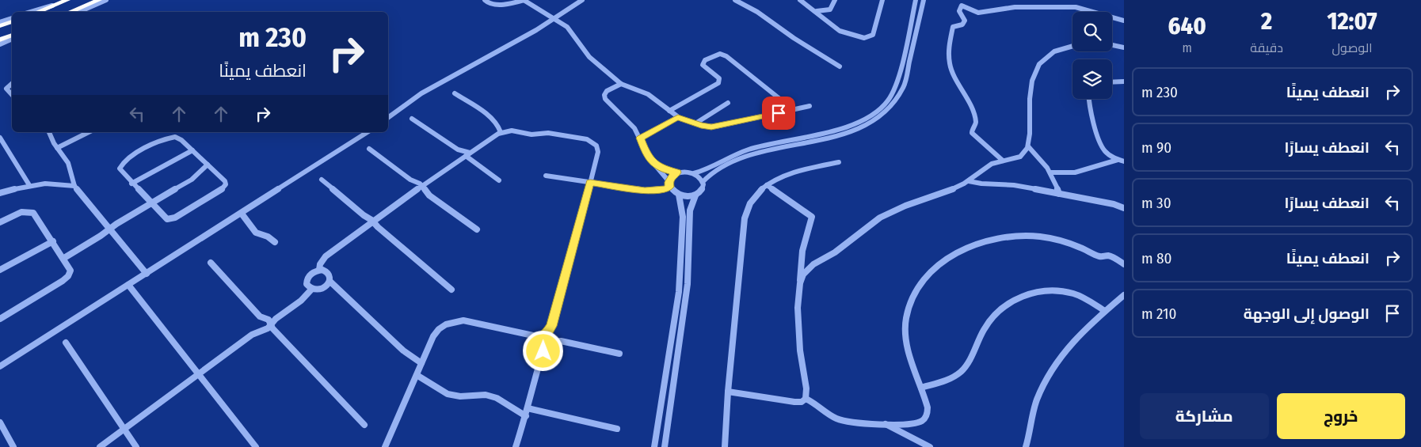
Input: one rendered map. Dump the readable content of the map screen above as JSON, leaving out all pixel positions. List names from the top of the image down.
{
  "page": {
    "eta": [
      "12:07",
      "الوصول",
      "2",
      "دقيقة",
      "640",
      "m"
    ],
    "turn": ["230 m", "انعطف يمينًا"],
    "list": [
      {
        "name": "انعطف يمينًا",
        "value": "230 m"
      },
      {
        "name": "انعطف يسارًا",
        "value": "90 m"
      },
      {
        "name": "انعطف يسارًا",
        "value": "30 m"
      },
      {
        "name": "انعطف يمينًا",
        "value": "80 m"
      },
      {
        "name": "الوصول إلى الوجهة",
        "value": "210 m"
      }
    ],
    "buttons": ["خروج", "مشاركة"]
  }
}
